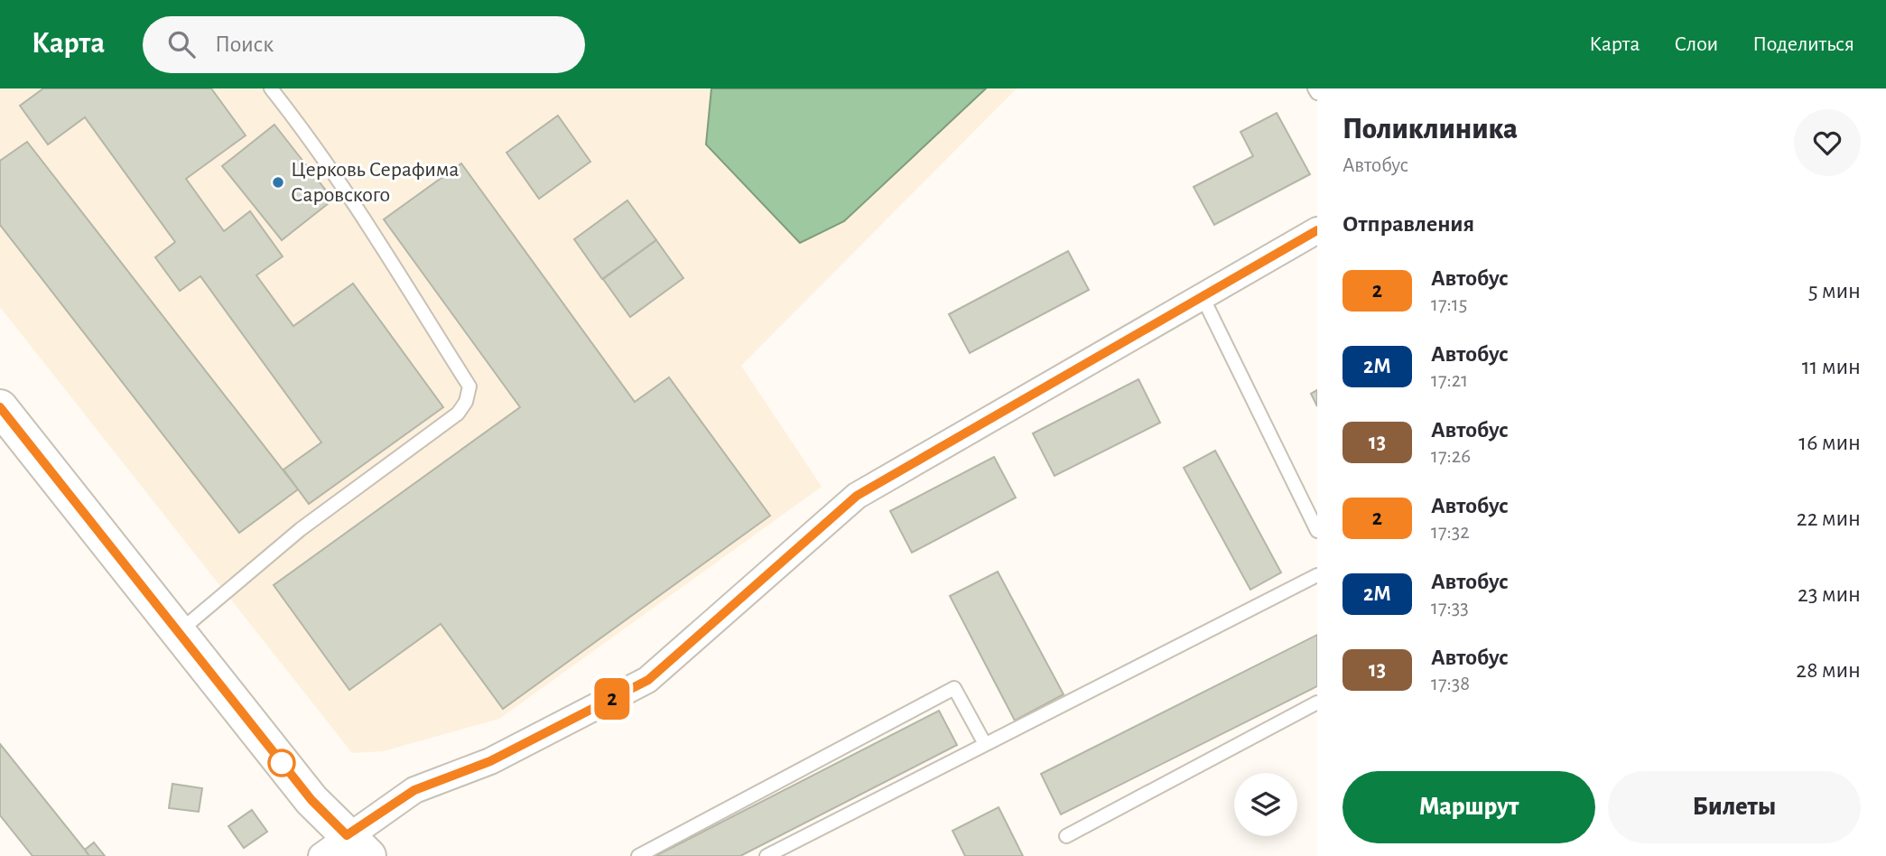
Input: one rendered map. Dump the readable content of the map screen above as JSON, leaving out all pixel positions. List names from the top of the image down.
{
  "places": ["Церковь Серафима Саровского"],
  "lines": ["bus line 2"],
  "page": {
    "header": "Карта",
    "search": "Поиск",
    "nav": ["Карта", "Слои", "Поделиться"],
    "on_map": "2",
    "heading": [
      ["Поликлиника", "Автобус"],
      "Отправления"
    ],
    "list": [
      {
        "mark": "2",
        "name": "Автобус",
        "note": "17:15",
        "value": "5 мин"
      },
      {
        "mark": "2М",
        "name": "Автобус",
        "note": "17:21",
        "value": "11 мин"
      },
      {
        "mark": "13",
        "name": "Автобус",
        "note": "17:26",
        "value": "16 мин"
      },
      {
        "mark": "2",
        "name": "Автобус",
        "note": "17:32",
        "value": "22 мин"
      },
      {
        "mark": "2М",
        "name": "Автобус",
        "note": "17:33",
        "value": "23 мин"
      },
      {
        "mark": "13",
        "name": "Автобус",
        "note": "17:38",
        "value": "28 мин"
      }
    ],
    "buttons": ["Маршрут", "Билеты"]
  }
}
